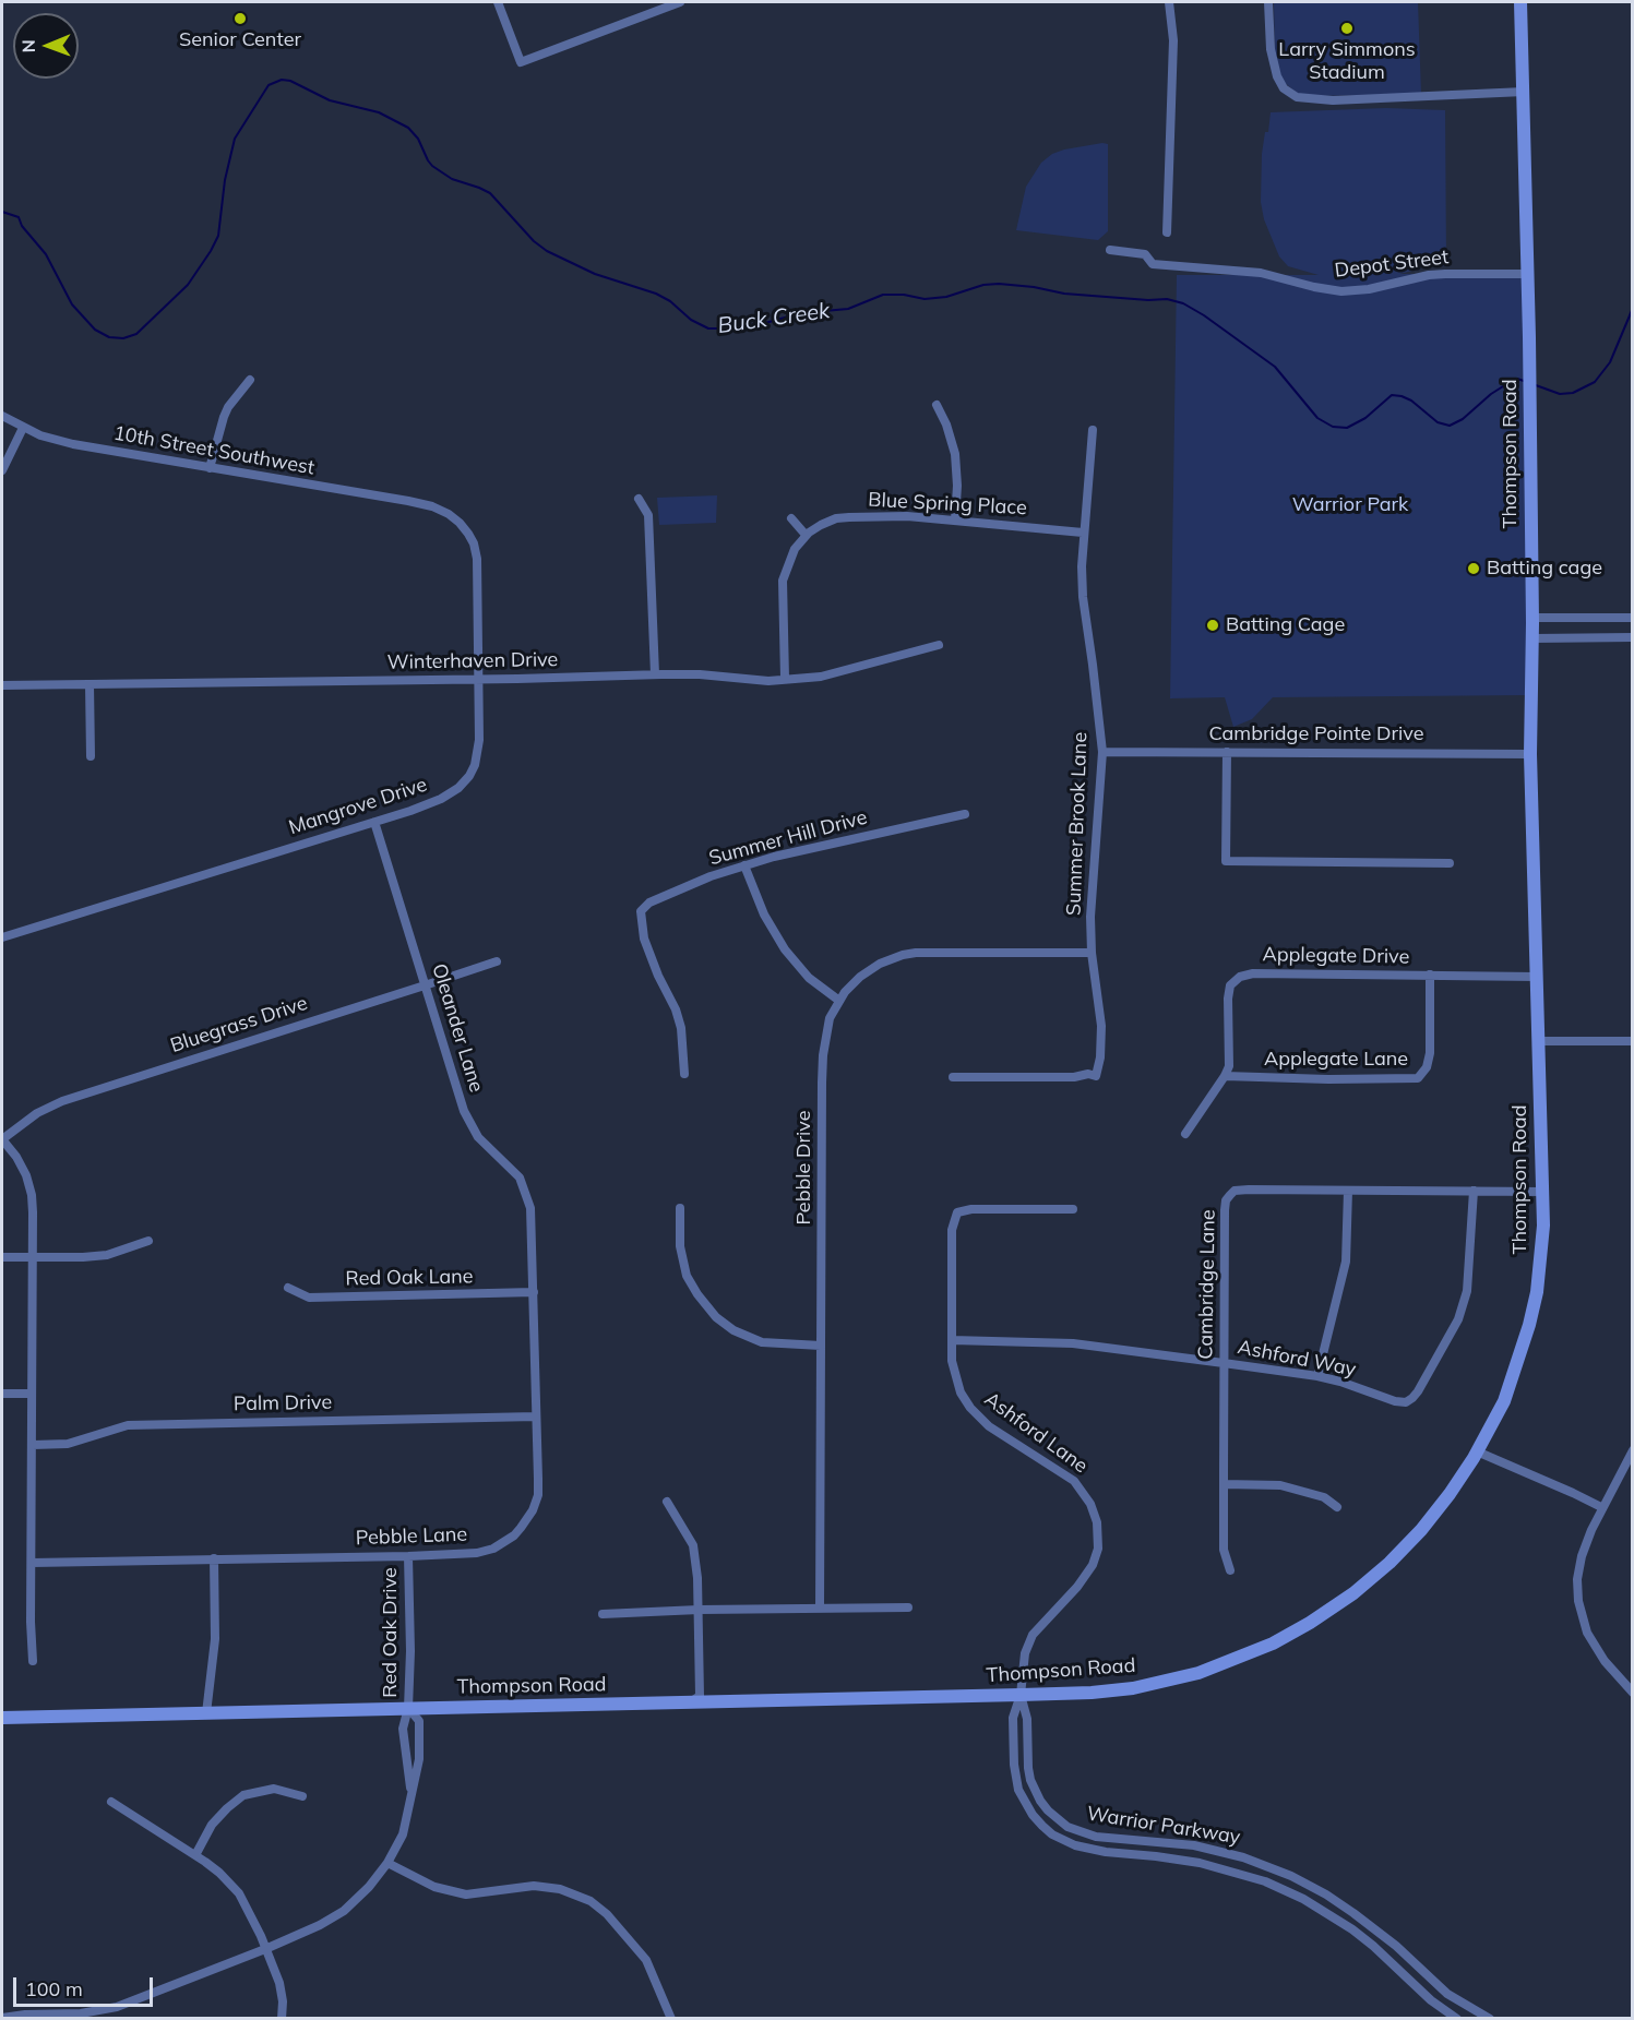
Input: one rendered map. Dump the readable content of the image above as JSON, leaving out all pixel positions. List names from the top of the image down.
{
  "streets": {
    "street": [
      "Depot Street",
      "10th Street Southwest",
      "Thompson Road",
      "Blue Spring Place",
      "Winterhaven Drive",
      "Cambridge Pointe Drive",
      "Mangrove Drive",
      "Summer Brook Lane",
      "Summer Hill Drive",
      "Applegate Drive",
      "Bluegrass Drive",
      "Oleander Lane",
      "Applegate Lane",
      "Pebble Drive",
      "Red Oak Lane",
      "Cambridge Lane",
      "Ashford Way",
      "Palm Drive",
      "Ashford Lane",
      "Pebble Lane",
      "Red Oak Drive",
      "Warrior Parkway"
    ]
  },
  "crossings": [
    ["Depot Street", "Thompson Road"],
    ["10th Street Southwest", "Mangrove Drive"],
    ["Thompson Road", "Cambridge Pointe Drive"],
    ["Thompson Road", "Applegate Drive"],
    ["Thompson Road", "Cambridge Lane"],
    ["Thompson Road", "Ashford Lane"],
    ["Thompson Road", "Red Oak Drive"],
    ["Thompson Road", "Warrior Parkway"],
    ["Blue Spring Place", "Summer Brook Lane"],
    ["Winterhaven Drive", "Mangrove Drive"],
    ["Cambridge Pointe Drive", "Summer Brook Lane"],
    ["Mangrove Drive", "Oleander Lane"],
    ["Summer Brook Lane", "Pebble Drive"],
    ["Applegate Drive", "Applegate Lane"],
    ["Bluegrass Drive", "Oleander Lane"],
    ["Oleander Lane", "Pebble Lane"],
    ["Red Oak Lane", "Pebble Lane"],
    ["Cambridge Lane", "Ashford Way"],
    ["Ashford Way", "Ashford Lane"],
    ["Palm Drive", "Pebble Lane"],
    ["Ashford Lane", "Warrior Parkway"],
    ["Pebble Lane", "Red Oak Drive"]
  ],
  "water": ["Buck Creek"],
  "parks": ["Warrior Park"],
  "places": [
    "Senior Center",
    "Larry Simmons Stadium",
    "Batting cage",
    "Batting Cage"
  ],
  "scale_bar": "100 m",
  "north": "left"
}
